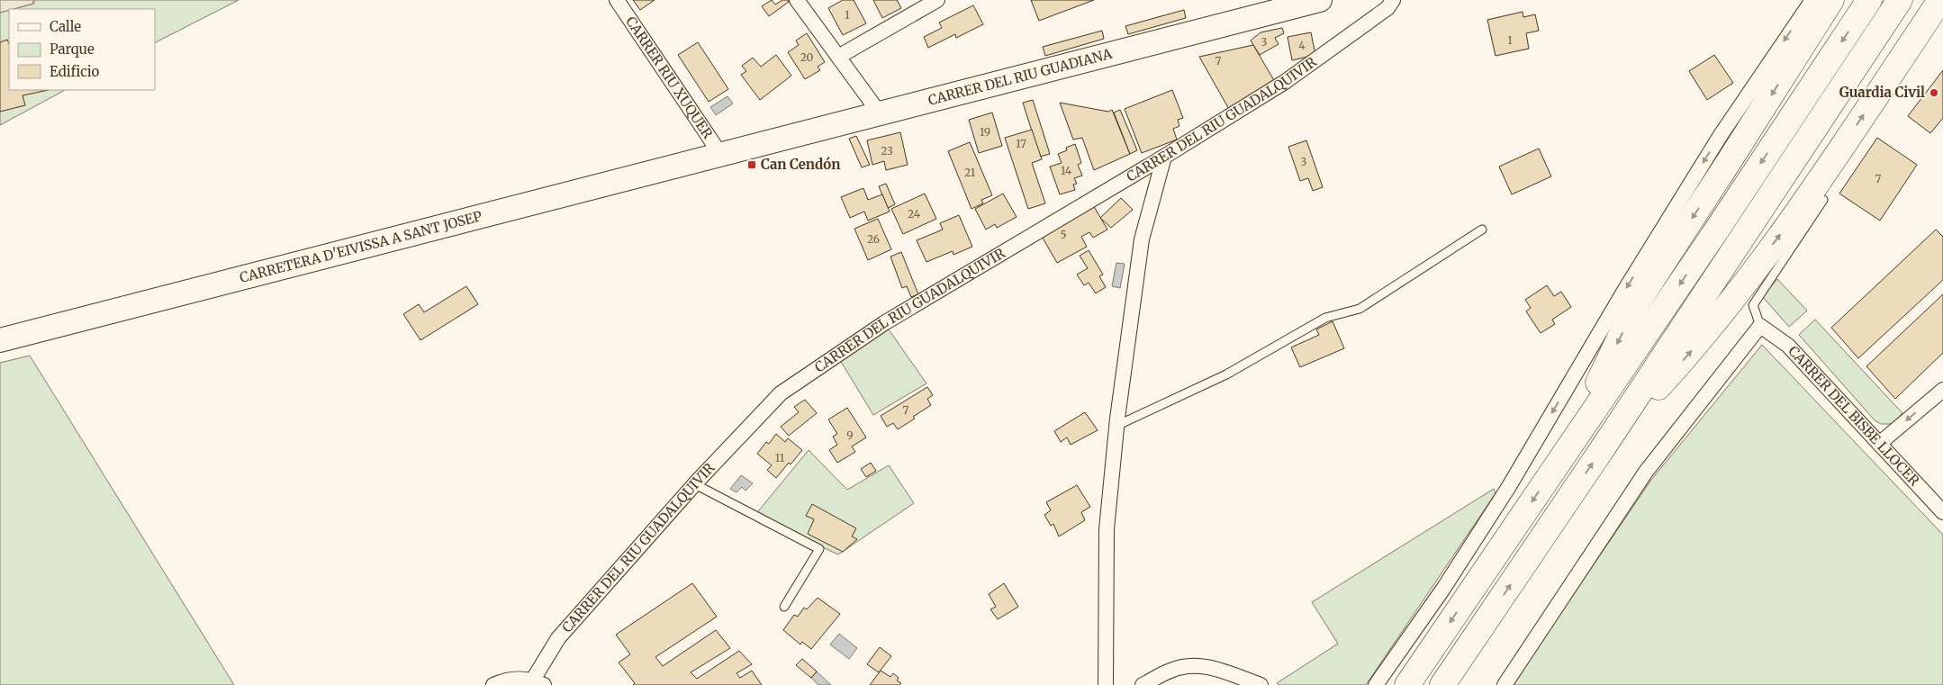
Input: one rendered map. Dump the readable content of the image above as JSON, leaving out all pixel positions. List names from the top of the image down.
{
  "streets": {
    "main road": ["CARRER DEL RIU GUADIANA", "CARRETERA D'EIVISSA A SANT JOSEP"],
    "street": ["CARRER RIU XUQUER", "CARRER DEL RIU GUADALQUIVIR", "CARRER DEL BISBE LLOCER"]
  },
  "crossings": [
    ["CARRER RIU XUQUER", "CARRER DEL RIU GUADIANA"],
    ["CARRER RIU XUQUER", "CARRETERA D'EIVISSA A SANT JOSEP"],
    ["CARRER DEL RIU GUADIANA", "CARRETERA D'EIVISSA A SANT JOSEP"]
  ],
  "places": {
    "other": ["Guardia Civil"],
    "transit": ["Can Cendón"]
  },
  "house_numbers": [
    "1",
    "1",
    "3",
    "4",
    "20",
    "7",
    "19",
    "17",
    "23",
    "3",
    "14",
    "21",
    "7",
    "24",
    "5",
    "26",
    "7",
    "9",
    "11"
  ],
  "legend": ["Calle", "Parque", "Edificio"]
}
